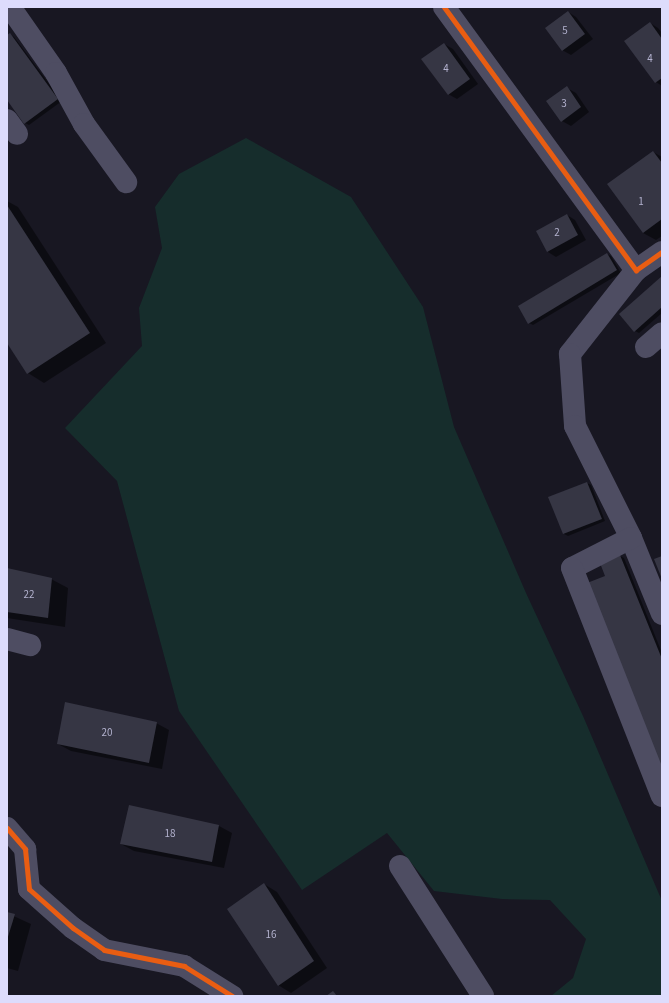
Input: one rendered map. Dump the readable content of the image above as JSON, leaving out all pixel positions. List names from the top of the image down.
{
  "house_numbers": [
    "5",
    "4",
    "4",
    "3",
    "1",
    "2",
    "22",
    "20",
    "18",
    "16"
  ]
}
